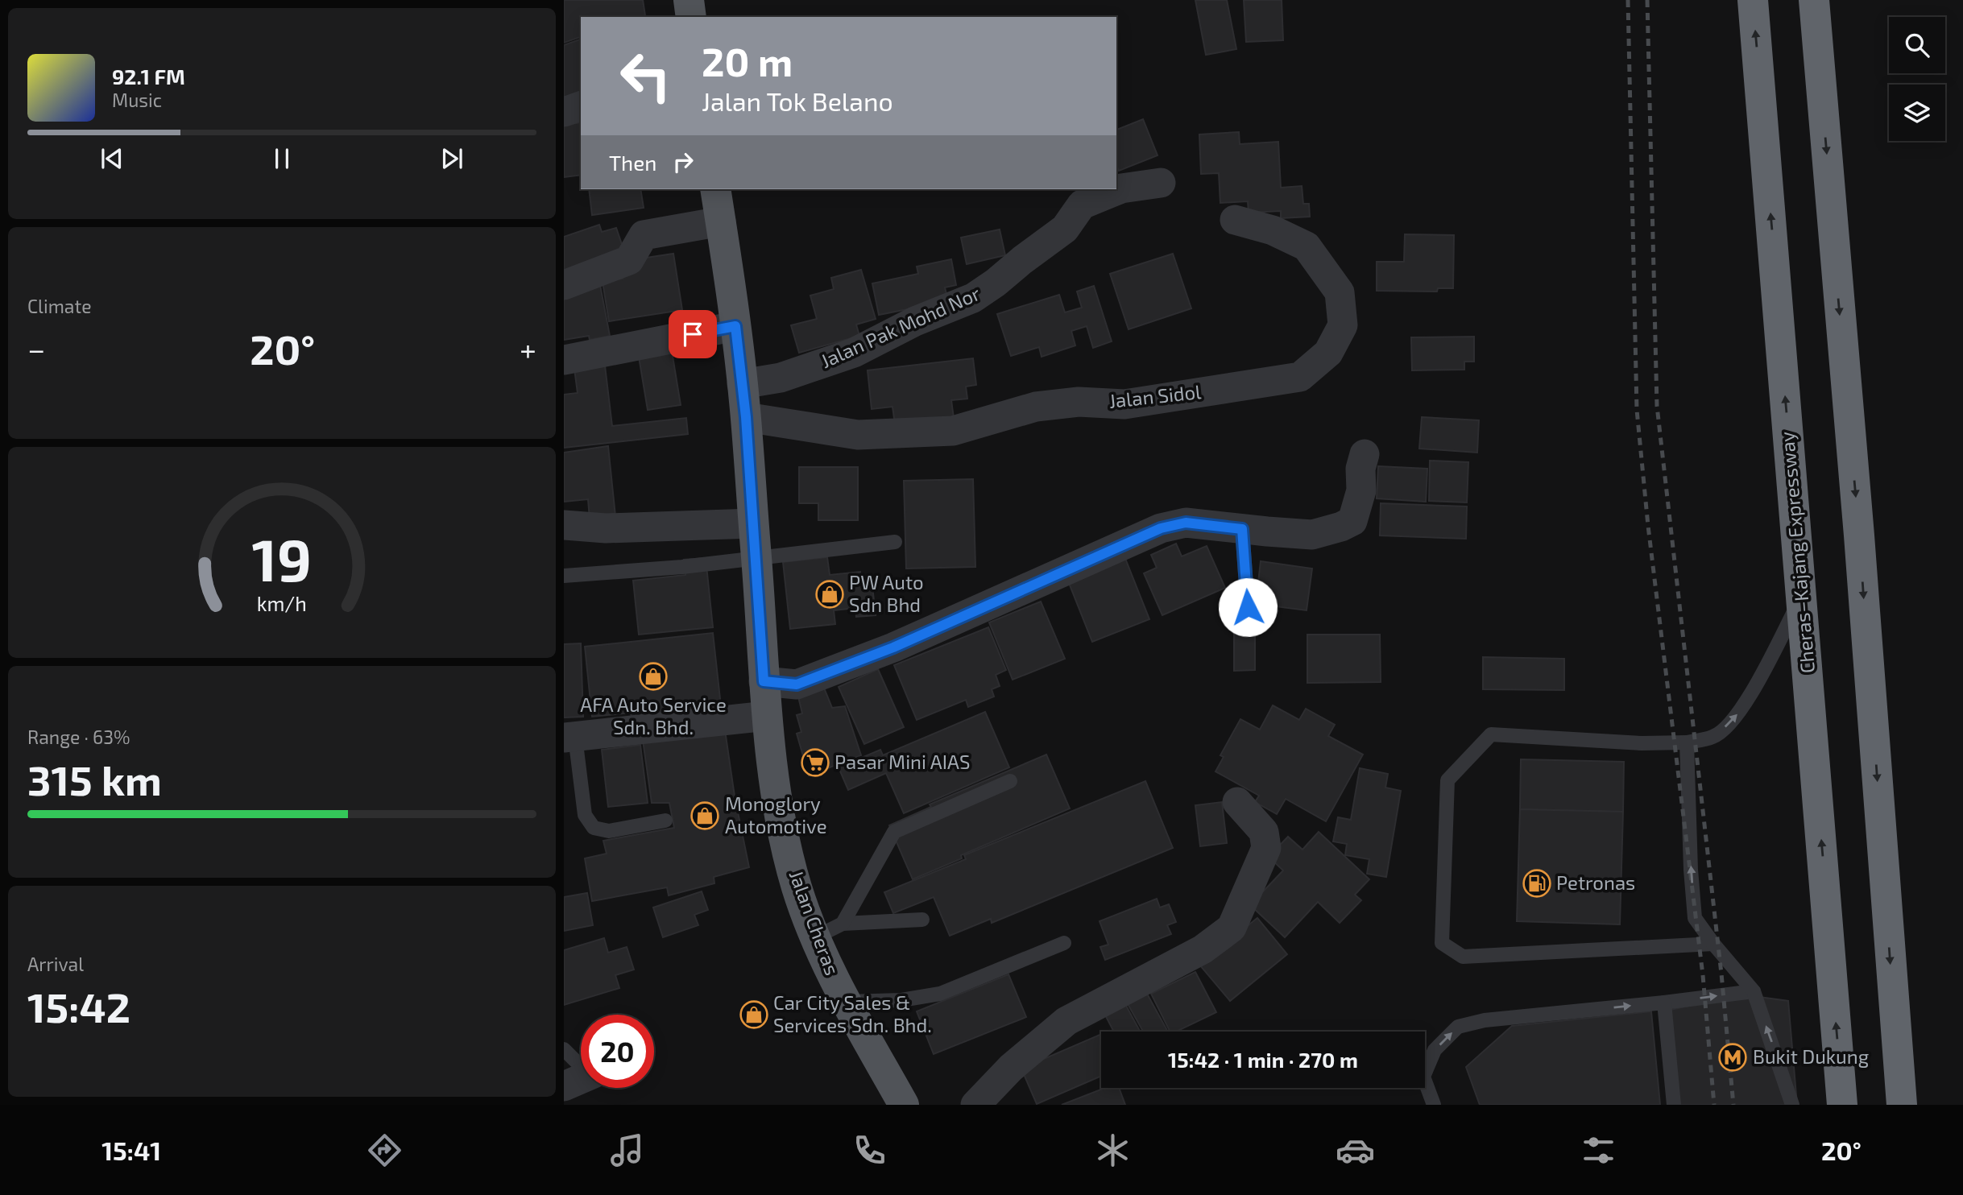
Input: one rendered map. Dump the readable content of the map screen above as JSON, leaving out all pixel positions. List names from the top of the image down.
{
  "streets": {
    "highway": ["Cheras–Kajang Expressway"],
    "main road": ["Jalan Cheras"],
    "street": ["Jalan Pak Mohd Nor", "Jalan Sidol"]
  },
  "crossings": [
    ["Jalan Pak Mohd Nor", "Jalan Cheras"],
    ["Jalan Sidol", "Jalan Cheras"]
  ],
  "places": {
    "shop": [
      "PW Auto Sdn Bhd",
      "AFA Auto Service Sdn. Bhd.",
      "Monoglory Automotive",
      "Car City Sales & Services Sdn. Bhd."
    ],
    "supermarket": ["Pasar Mini AIAS"],
    "fuel station": ["Petronas"],
    "metro station": ["Bukit Dukung"]
  },
  "page": {
    "turn": ["20 m", "Jalan Tok Belano"],
    "song": ["92.1 FM", "Music"],
    "then": "Then",
    "tile": [
      "Climate",
      ["Range · 63%", "315 km"],
      ["Arrival", "15:42"]
    ],
    "heat": ["−", "20°", "+"],
    "limit": "20",
    "trip": "15:42 · 1 min · 270 m",
    "tabs": ["15:41", "20°"],
    "gauge": ["19", "km/h"]
  }
}
